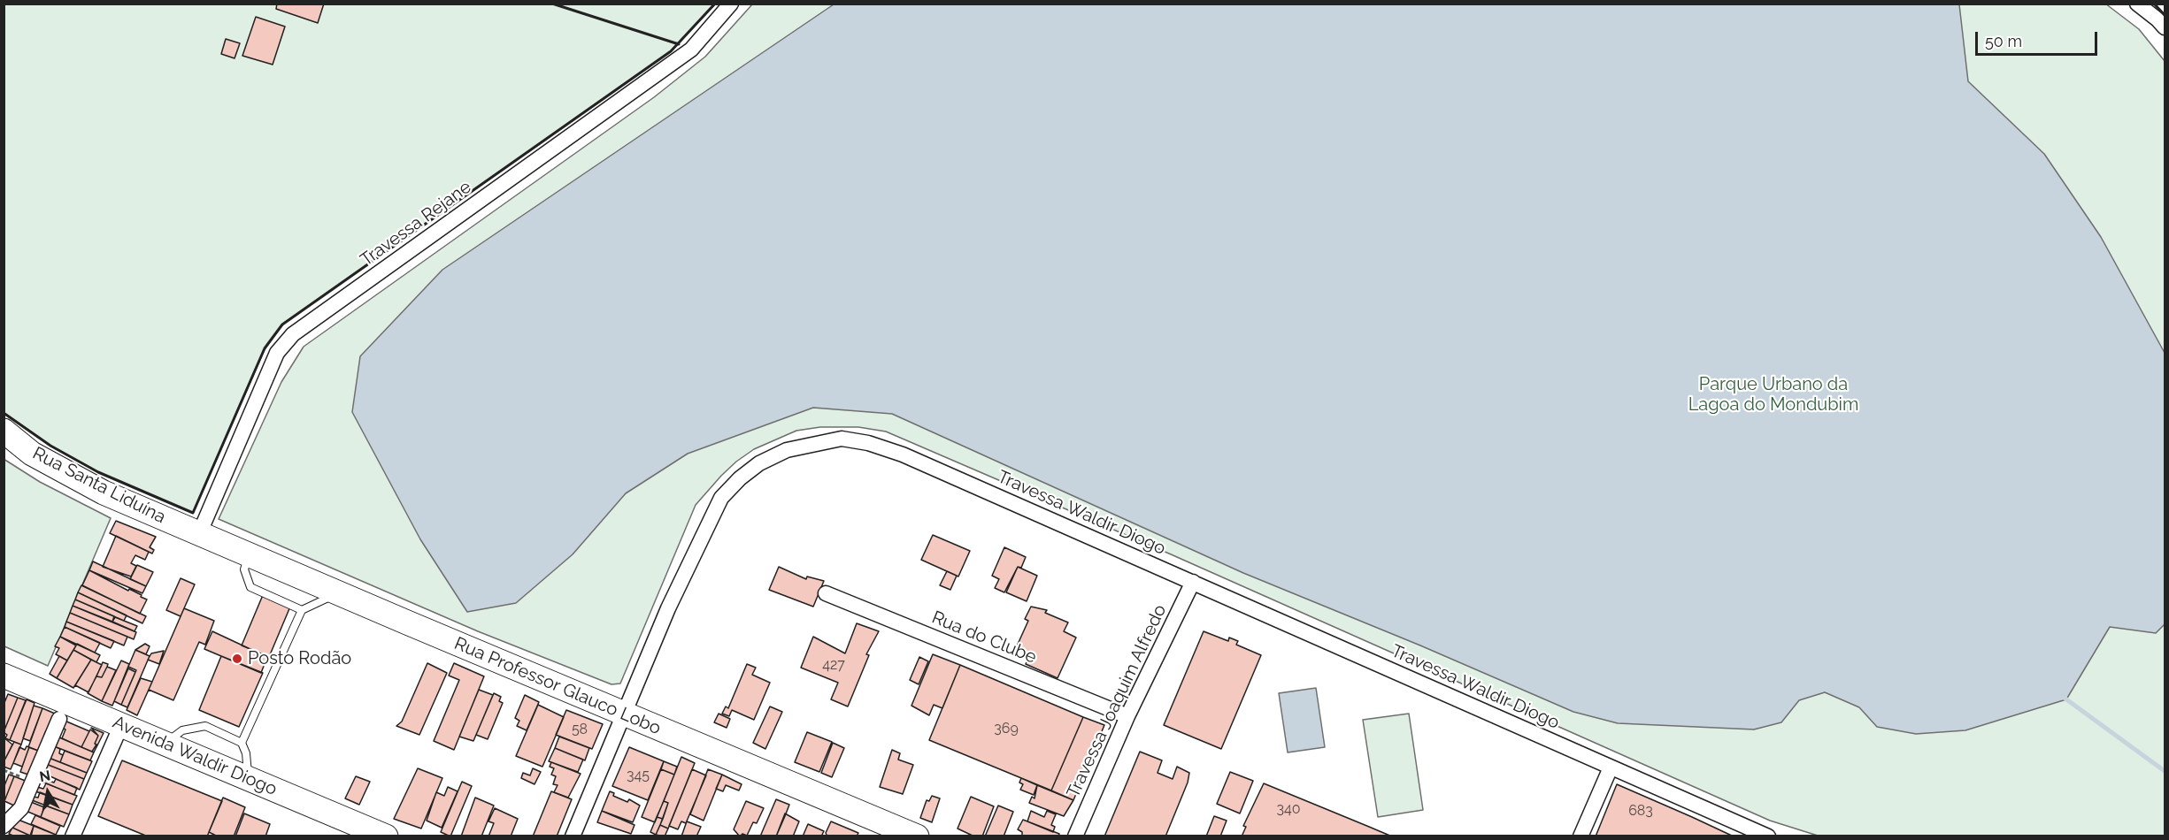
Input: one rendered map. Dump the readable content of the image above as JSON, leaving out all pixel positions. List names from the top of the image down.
{
  "streets": {
    "main road": ["Rua Santa Liduína", "Rua Professor Glauco Lobo", "Avenida Waldir Diogo"],
    "street": [
      "Travessa Rejane",
      "Travessa Waldir Diogo",
      "Rua do Clube",
      "Travessa Joaquim Alfredo"
    ]
  },
  "crossings": [
    ["Travessa Rejane", "Rua Santa Liduína"],
    ["Travessa Rejane", "Rua Professor Glauco Lobo"],
    ["Rua Santa Liduína", "Rua Professor Glauco Lobo"],
    ["Travessa Waldir Diogo", "Rua Professor Glauco Lobo"],
    ["Travessa Waldir Diogo", "Travessa Joaquim Alfredo"],
    ["Rua do Clube", "Travessa Joaquim Alfredo"]
  ],
  "parks": ["Parque Urbano da Lagoa do Mondubim"],
  "places": ["Posto Rodão"],
  "house_numbers": [
    "427",
    "369",
    "58",
    "345",
    "340",
    "683"
  ],
  "scale_bar": "50 m",
  "north": "top"
}
